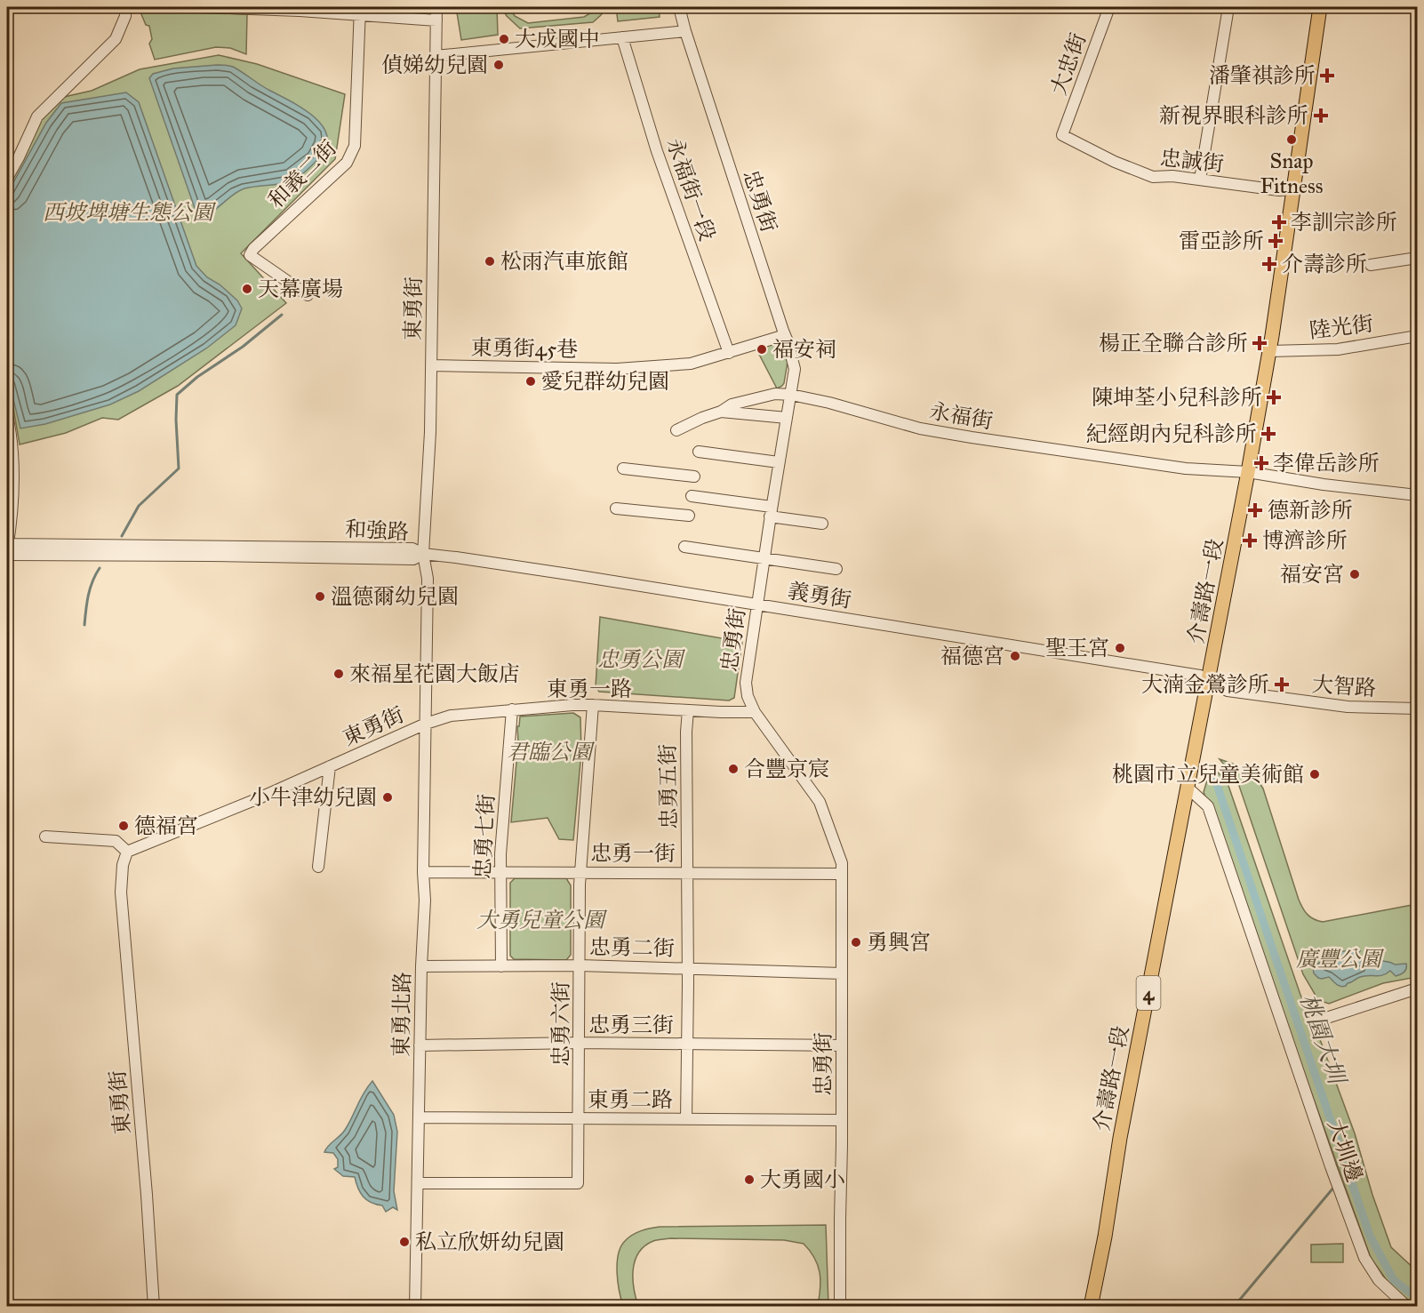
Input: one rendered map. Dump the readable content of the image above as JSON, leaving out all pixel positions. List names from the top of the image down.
{
  "streets": {
    "main road": ["介壽路一段", "4"],
    "street": [
      "大忠街",
      "忠誠街",
      "和義二街",
      "永福街一段",
      "忠勇街",
      "東勇街",
      "陸光街",
      "東勇街45巷",
      "永福街",
      "和強路",
      "義勇街",
      "大智路",
      "東勇一路",
      "忠勇五街",
      "忠勇七街",
      "忠勇一街",
      "忠勇二街",
      "東勇北路",
      "忠勇六街",
      "忠勇三街",
      "東勇二路",
      "大圳邊"
    ]
  },
  "crossings": [
    ["大忠街", "忠誠街"],
    ["忠誠街", "介壽路一段"],
    ["永福街一段", "東勇街45巷"],
    ["忠勇街", "東勇街45巷"],
    ["忠勇街", "永福街"],
    ["忠勇街", "義勇街"],
    ["忠勇街", "東勇一路"],
    ["忠勇街", "忠勇一街"],
    ["忠勇街", "忠勇二街"],
    ["忠勇街", "忠勇三街"],
    ["忠勇街", "東勇二路"],
    ["東勇街", "東勇街45巷"],
    ["東勇街", "和強路"],
    ["東勇街", "義勇街"],
    ["東勇街", "東勇一路"],
    ["東勇街", "東勇北路"],
    ["陸光街", "介壽路一段"],
    ["永福街", "介壽路一段"],
    ["和強路", "義勇街"],
    ["介壽路一段", "義勇街"],
    ["介壽路一段", "大智路"],
    ["介壽路一段", "大圳邊"],
    ["義勇街", "大智路"],
    ["東勇一路", "忠勇五街"],
    ["東勇一路", "忠勇七街"],
    ["東勇一路", "東勇北路"],
    ["東勇一路", "忠勇六街"],
    ["忠勇五街", "忠勇一街"],
    ["忠勇五街", "忠勇二街"],
    ["忠勇五街", "忠勇三街"],
    ["忠勇五街", "東勇二路"],
    ["忠勇七街", "忠勇一街"],
    ["忠勇七街", "忠勇二街"],
    ["忠勇一街", "東勇北路"],
    ["忠勇一街", "忠勇六街"],
    ["忠勇二街", "東勇北路"],
    ["忠勇二街", "忠勇六街"],
    ["東勇北路", "忠勇六街"],
    ["東勇北路", "忠勇三街"],
    ["東勇北路", "東勇二路"],
    ["忠勇六街", "忠勇三街"],
    ["忠勇六街", "東勇二路"]
  ],
  "water": ["桃園大圳"],
  "parks": [
    "西坡埤塘生態公園",
    "忠勇公園",
    "君臨公園",
    "大勇兒童公園",
    "廣豐公園"
  ],
  "places": {
    "other": [
      "大成國中",
      "偵娣幼兒園",
      "Snap Fitness",
      "松雨汽車旅館",
      "天幕廣場",
      "福安祠",
      "愛兒群幼兒園",
      "福安宮",
      "溫德爾幼兒園",
      "聖王宮",
      "福德宮",
      "來福星花園大飯店",
      "合豐京宸",
      "桃園市立兒童美術館",
      "小牛津幼兒園",
      "德福宮",
      "勇興宮",
      "大勇國小",
      "私立欣妍幼兒園"
    ],
    "health": [
      "潘肇祺診所",
      "新視界眼科診所",
      "李訓宗診所",
      "雷亞診所",
      "介壽診所",
      "楊正全聯合診所",
      "陳坤荃小兒科診所",
      "紀經朗內兒科診所",
      "李偉岳診所",
      "德新診所",
      "博濟診所",
      "大湳金鶯診所"
    ]
  }
}
